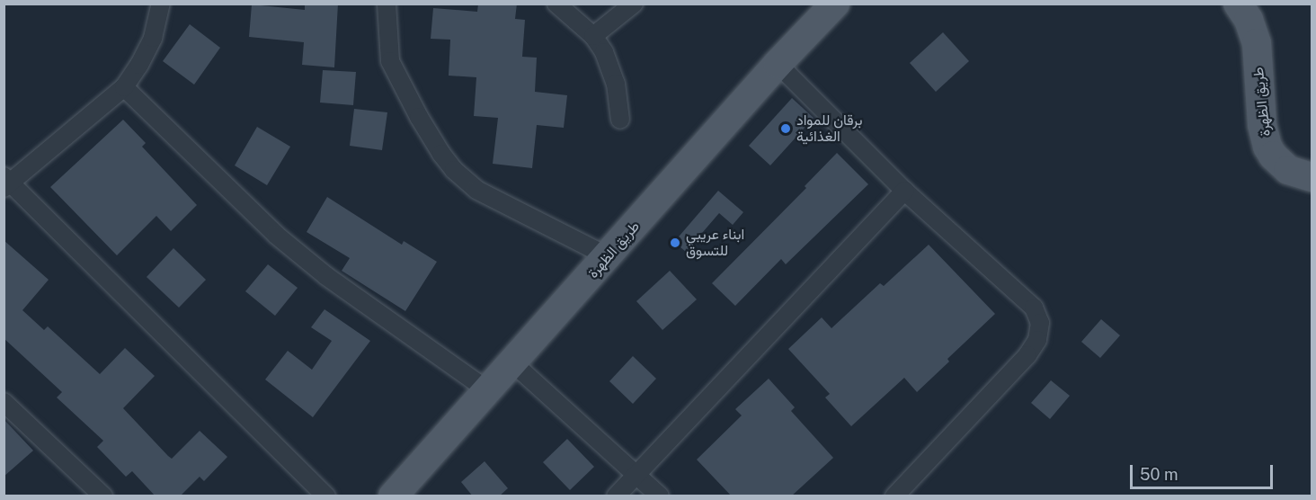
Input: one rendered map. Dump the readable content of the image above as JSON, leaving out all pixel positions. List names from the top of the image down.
{
  "streets": {
    "main road": ["طريق الظهرة"]
  },
  "places": ["برقان للمواد الغذائية", "ابناء عريبي للتسوق"],
  "scale_bar": "50 m"
}
